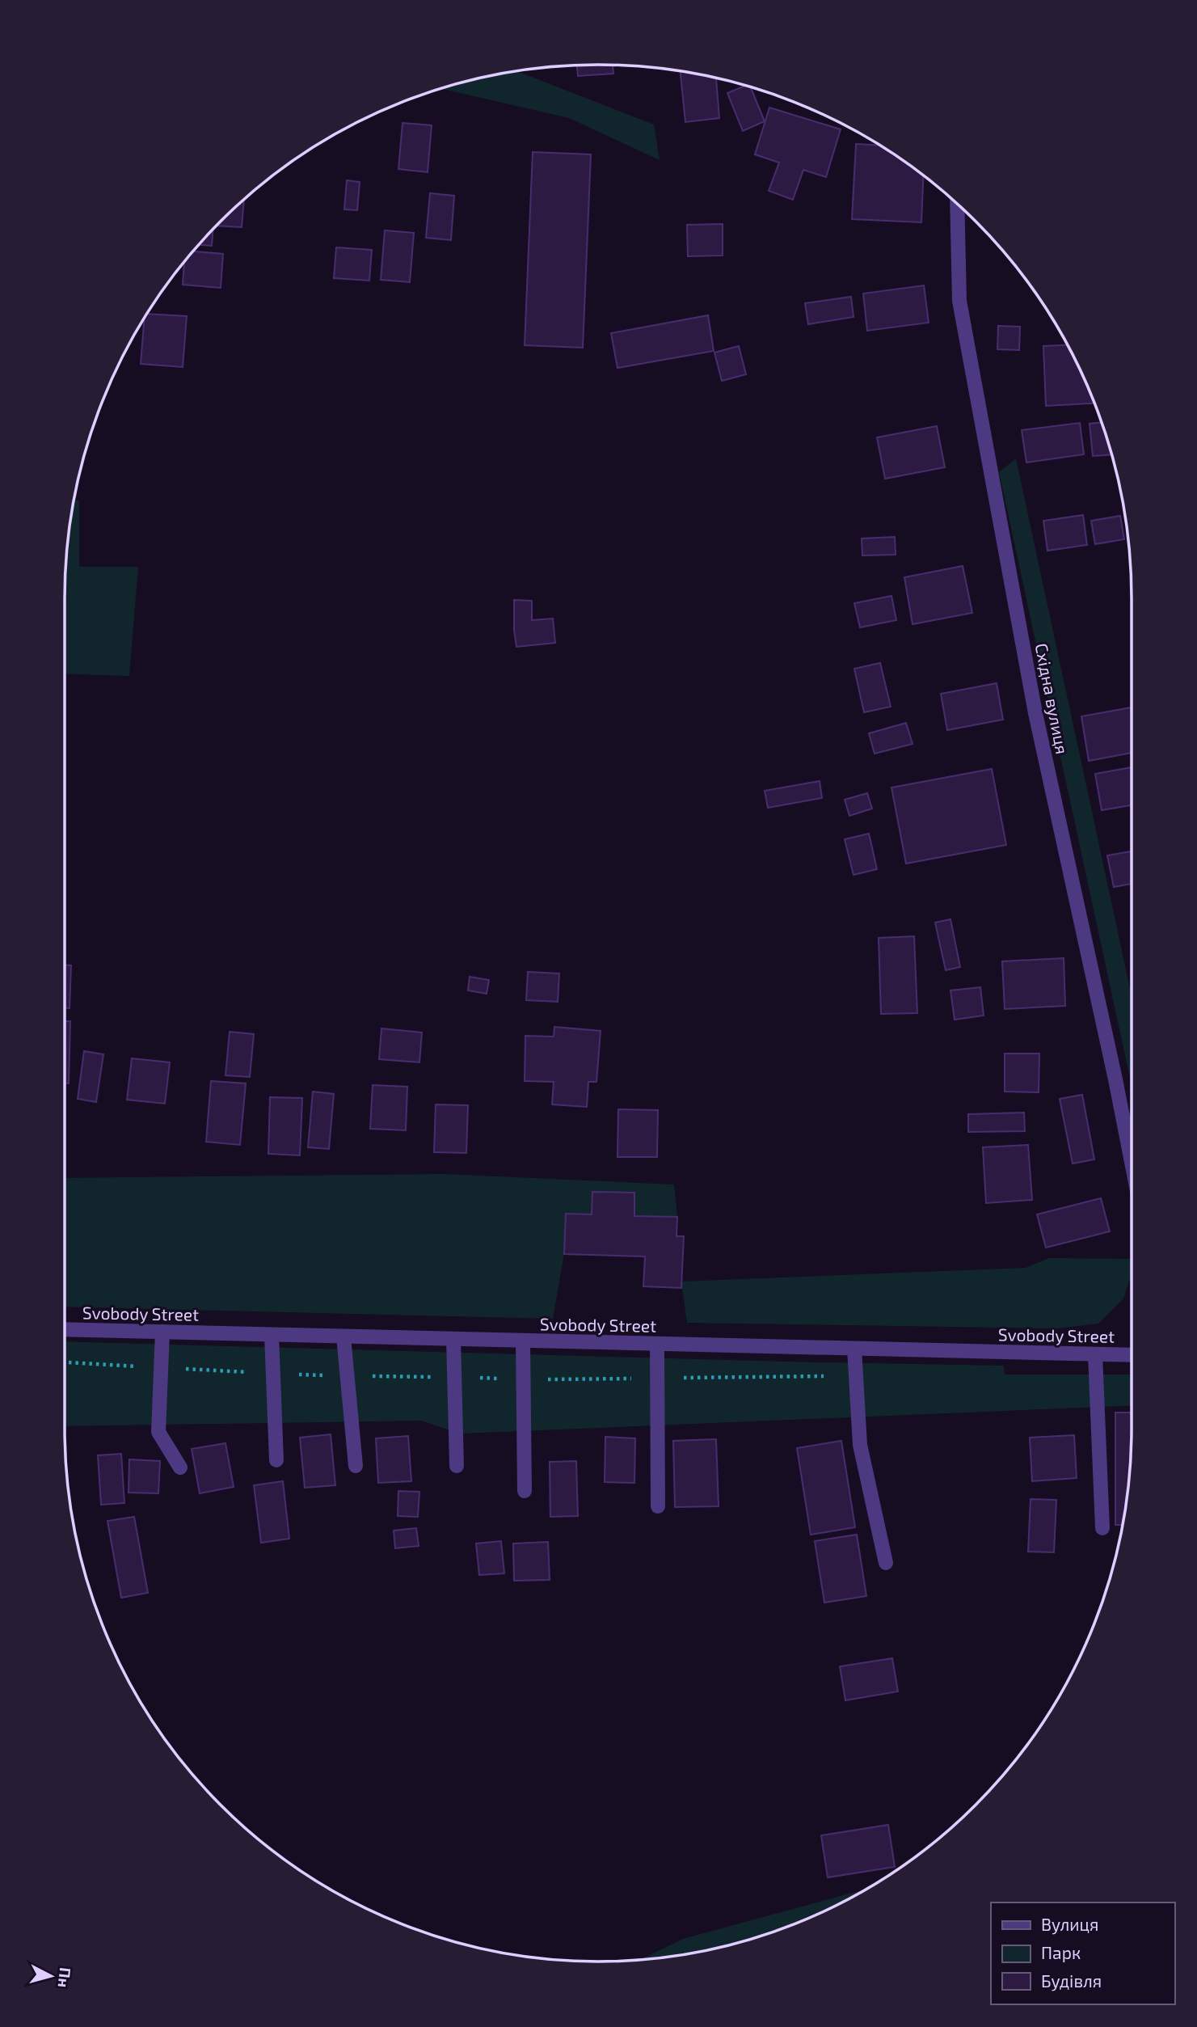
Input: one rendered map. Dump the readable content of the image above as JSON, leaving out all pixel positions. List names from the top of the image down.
{
  "streets": {
    "street": ["Східна вулиця", "Svobody Street"]
  },
  "legend": ["Вулиця", "Парк", "Будівля"],
  "north": "right"
}
